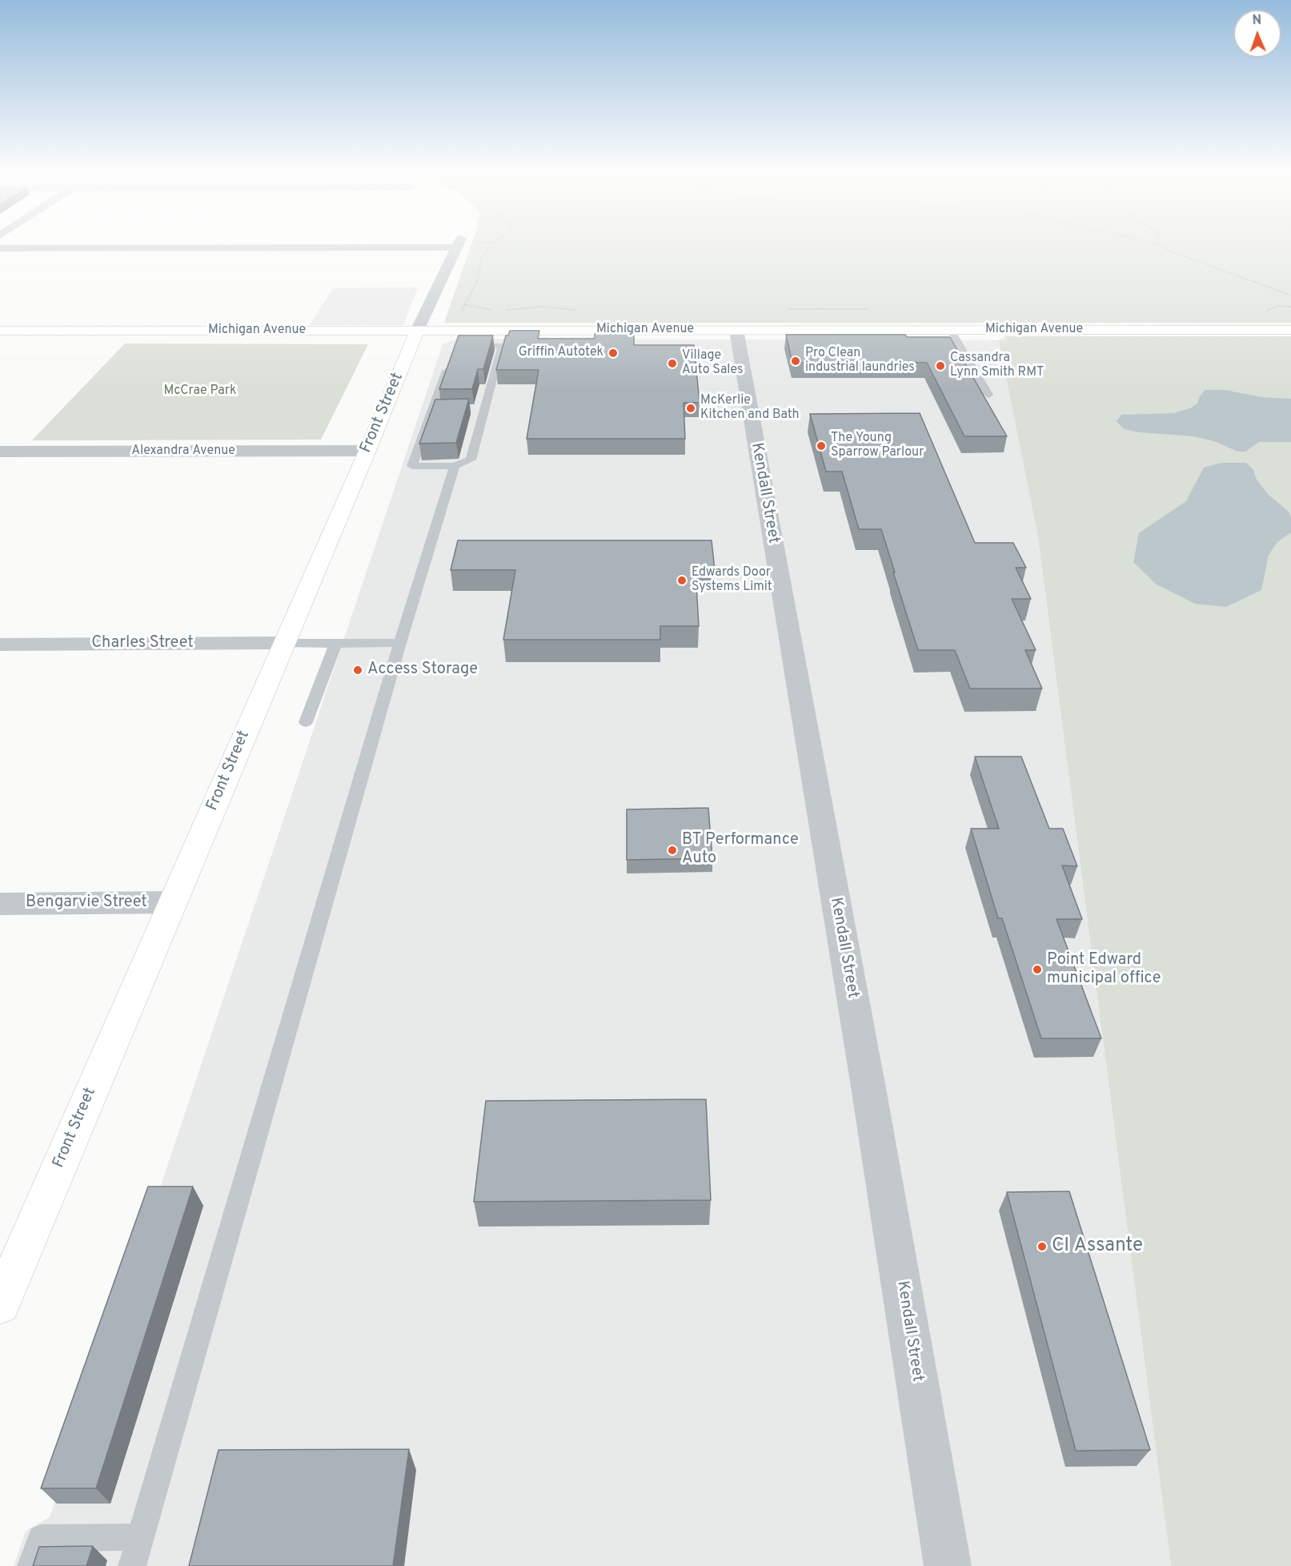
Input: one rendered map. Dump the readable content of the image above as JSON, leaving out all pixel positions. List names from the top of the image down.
{
  "streets": {
    "main road": ["Michigan Avenue", "Front Street"],
    "street": [
      "Alexandra Avenue",
      "Kendall Street",
      "Charles Street",
      "Bengarvie Street"
    ]
  },
  "crossings": [
    ["Michigan Avenue", "Front Street"],
    ["Michigan Avenue", "Kendall Street"],
    ["Front Street", "Alexandra Avenue"],
    ["Front Street", "Charles Street"],
    ["Front Street", "Bengarvie Street"]
  ],
  "parks": ["McCrae Park"],
  "places": [
    "Griffin Autotek",
    "Pro Clean industrial laundries",
    "Village Auto Sales",
    "Cassandra Lynn Smith RMT",
    "McKerlie Kitchen and Bath",
    "The Young Sparrow Parlour",
    "Edwards Door Systems Limit",
    "Access Storage",
    "BT Performance Auto",
    "Point Edward municipal office",
    "CI Assante"
  ],
  "north": "top"
}
